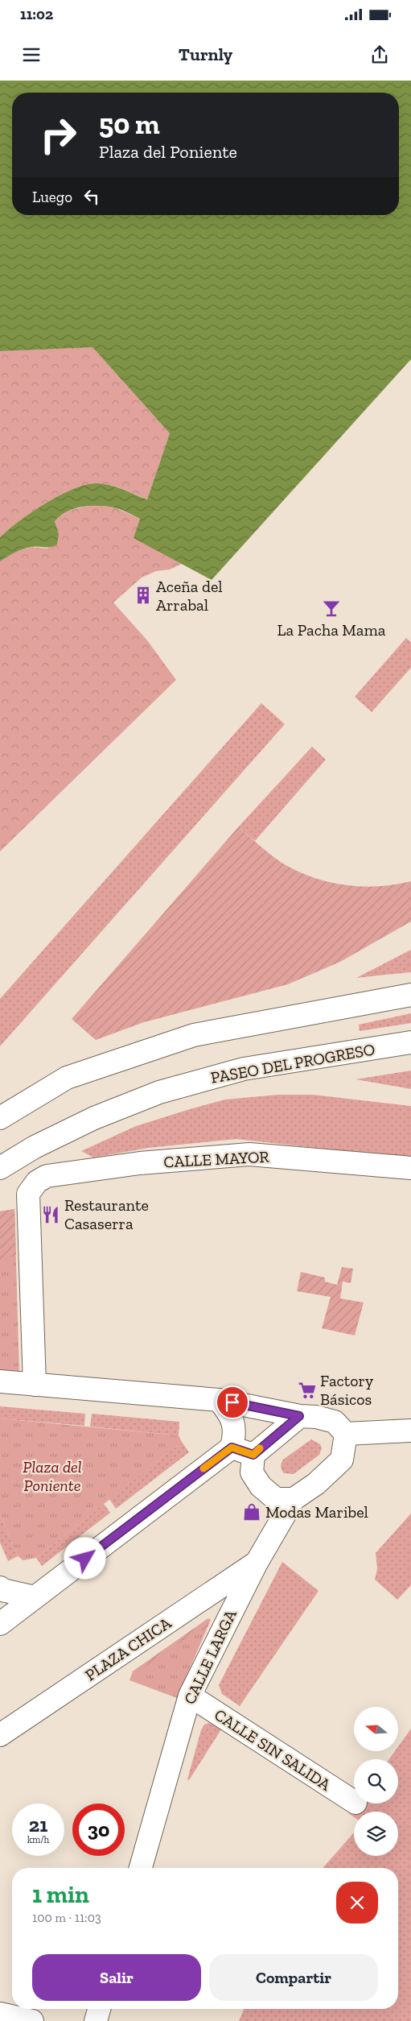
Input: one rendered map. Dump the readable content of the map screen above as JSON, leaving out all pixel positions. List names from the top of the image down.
{
  "streets": {
    "main road": [
      "PASEO DEL PROGRESO",
      "CALLE MAYOR",
      "PLAZA CHICA",
      "CALLE LARGA",
      "CALLE SIN SALIDA"
    ]
  },
  "crossings": [
    ["PLAZA CHICA", "CALLE LARGA"],
    ["CALLE LARGA", "CALLE SIN SALIDA"]
  ],
  "parks": ["Plaza del Poniente"],
  "places": {
    "building": ["Aceña del Arrabal"],
    "bar": ["La Pacha Mama"],
    "restaurant": ["Restaurante Casaserra"],
    "supermarket": ["Factory Básicos"],
    "shop": ["Modas Maribel"]
  },
  "north": "left",
  "page": {
    "status": "11:02",
    "header": "Turnly",
    "turn": ["50 m", "Plaza del Poniente"],
    "then": "Luego",
    "speed": "21 km/h",
    "limit": "30",
    "heading": ["1 min", "100 m · 11:03"],
    "buttons": ["Salir", "Compartir"]
  }
}
